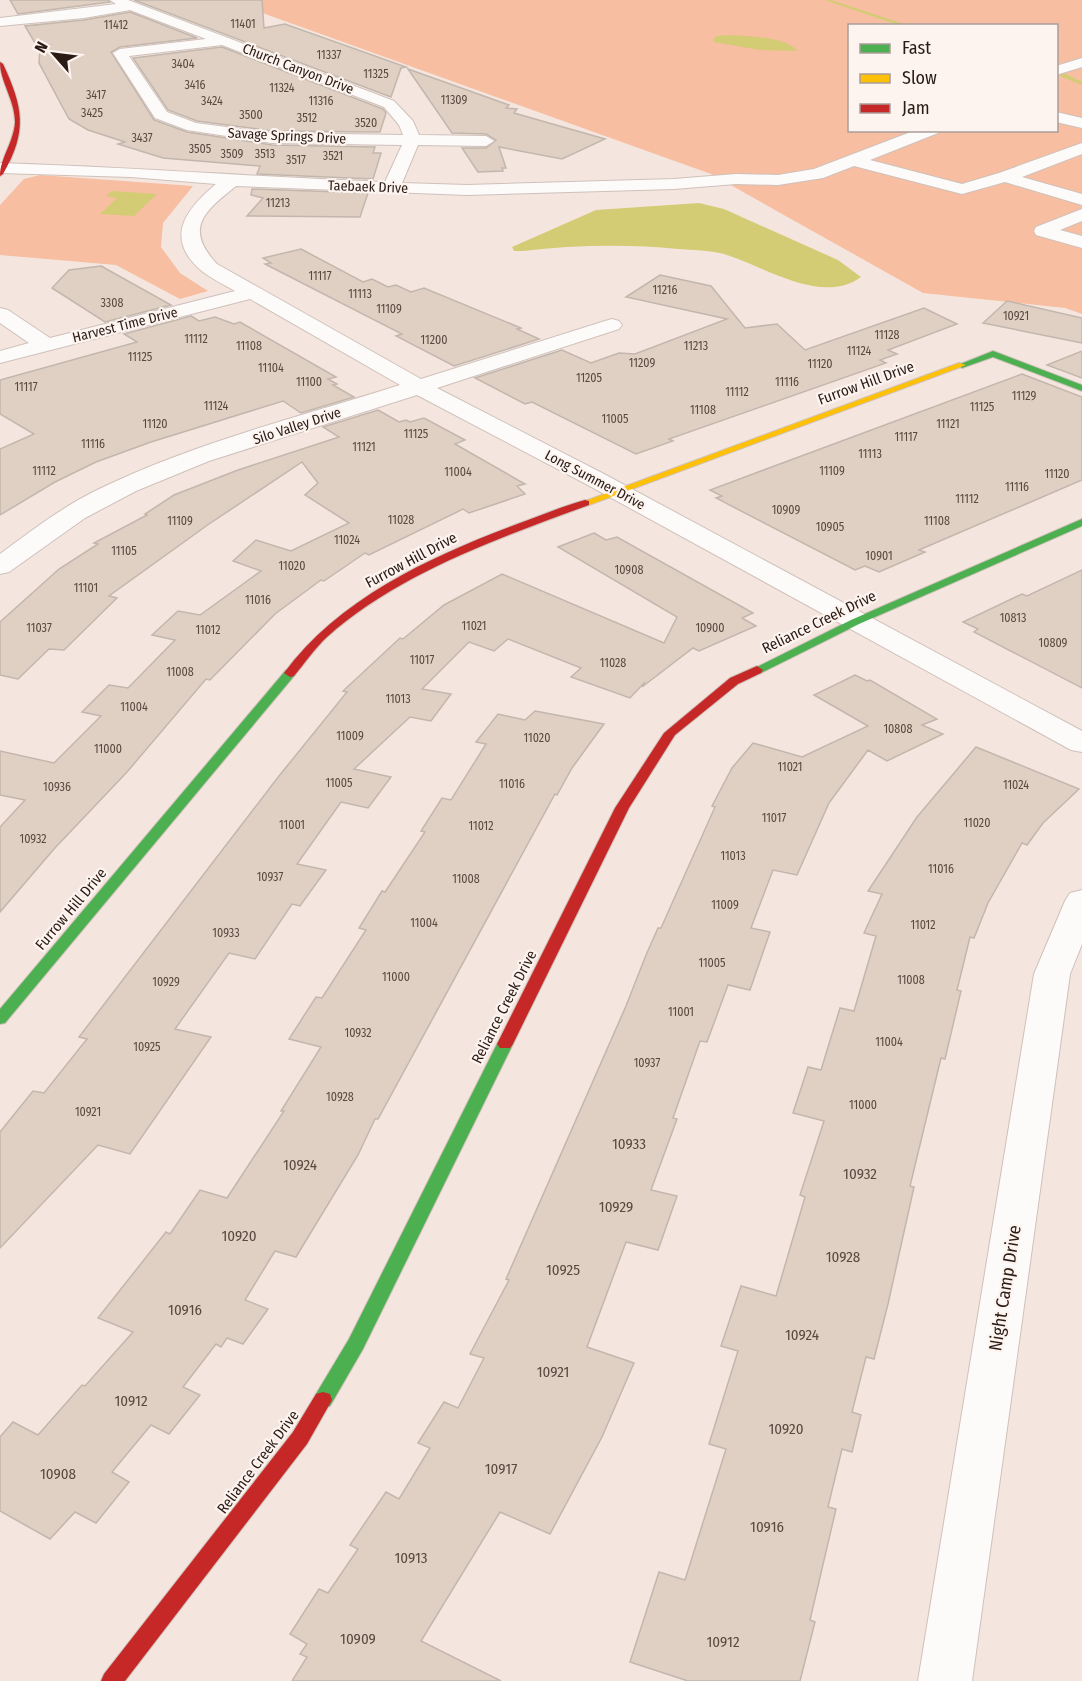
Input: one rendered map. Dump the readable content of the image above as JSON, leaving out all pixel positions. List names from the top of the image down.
{
  "streets": {
    "street": [
      "Church Canyon Drive",
      "Savage Springs Drive",
      "Taebaek Drive",
      "Harvest Time Drive",
      "Furrow Hill Drive",
      "Silo Valley Drive",
      "Long Summer Drive",
      "Reliance Creek Drive",
      "Night Camp Drive"
    ]
  },
  "crossings": [
    ["Church Canyon Drive", "Savage Springs Drive"],
    ["Taebaek Drive", "Long Summer Drive"],
    ["Harvest Time Drive", "Long Summer Drive"],
    ["Furrow Hill Drive", "Long Summer Drive"],
    ["Silo Valley Drive", "Long Summer Drive"],
    ["Long Summer Drive", "Reliance Creek Drive"]
  ],
  "house_numbers": [
    "11401",
    "11412",
    "11337",
    "3404",
    "11325",
    "3416",
    "11324",
    "3417",
    "11309",
    "3424",
    "11316",
    "3425",
    "3500",
    "3512",
    "3520",
    "3437",
    "3505",
    "3509",
    "3513",
    "3521",
    "3517",
    "11213",
    "11117",
    "11216",
    "11113",
    "3308",
    "11109",
    "10921",
    "11128",
    "11112",
    "11200",
    "11108",
    "11213",
    "11124",
    "11125",
    "11209",
    "11120",
    "11104",
    "11205",
    "11100",
    "11116",
    "11117",
    "11112",
    "11129",
    "11124",
    "11125",
    "11108",
    "11005",
    "11120",
    "11121",
    "11125",
    "11117",
    "11116",
    "11121",
    "11113",
    "11112",
    "11109",
    "11004",
    "11120",
    "11116",
    "11112",
    "10909",
    "11028",
    "11109",
    "11108",
    "10905",
    "11024",
    "11105",
    "10901",
    "11020",
    "10908",
    "11101",
    "11016",
    "10813",
    "11021",
    "11037",
    "10900",
    "11012",
    "10809",
    "11017",
    "11028",
    "11008",
    "11013",
    "11004",
    "10808",
    "11009",
    "11020",
    "11000",
    "11021",
    "11005",
    "11016",
    "11024",
    "10936",
    "11017",
    "11020",
    "11001",
    "11012",
    "10932",
    "11013",
    "11016",
    "10937",
    "11008",
    "11009",
    "11004",
    "11012",
    "10933",
    "11005",
    "11000",
    "11008",
    "10929",
    "11001",
    "10932",
    "11004",
    "10925",
    "10937",
    "10928",
    "11000",
    "10921",
    "10933",
    "10924",
    "10932",
    "10929",
    "10920",
    "10928",
    "10925",
    "10916",
    "10924",
    "10921",
    "10912",
    "10920",
    "10917",
    "10908",
    "10916",
    "10913",
    "10909",
    "10912"
  ],
  "legend": ["Fast", "Slow", "Jam"],
  "north": "top left"
}
